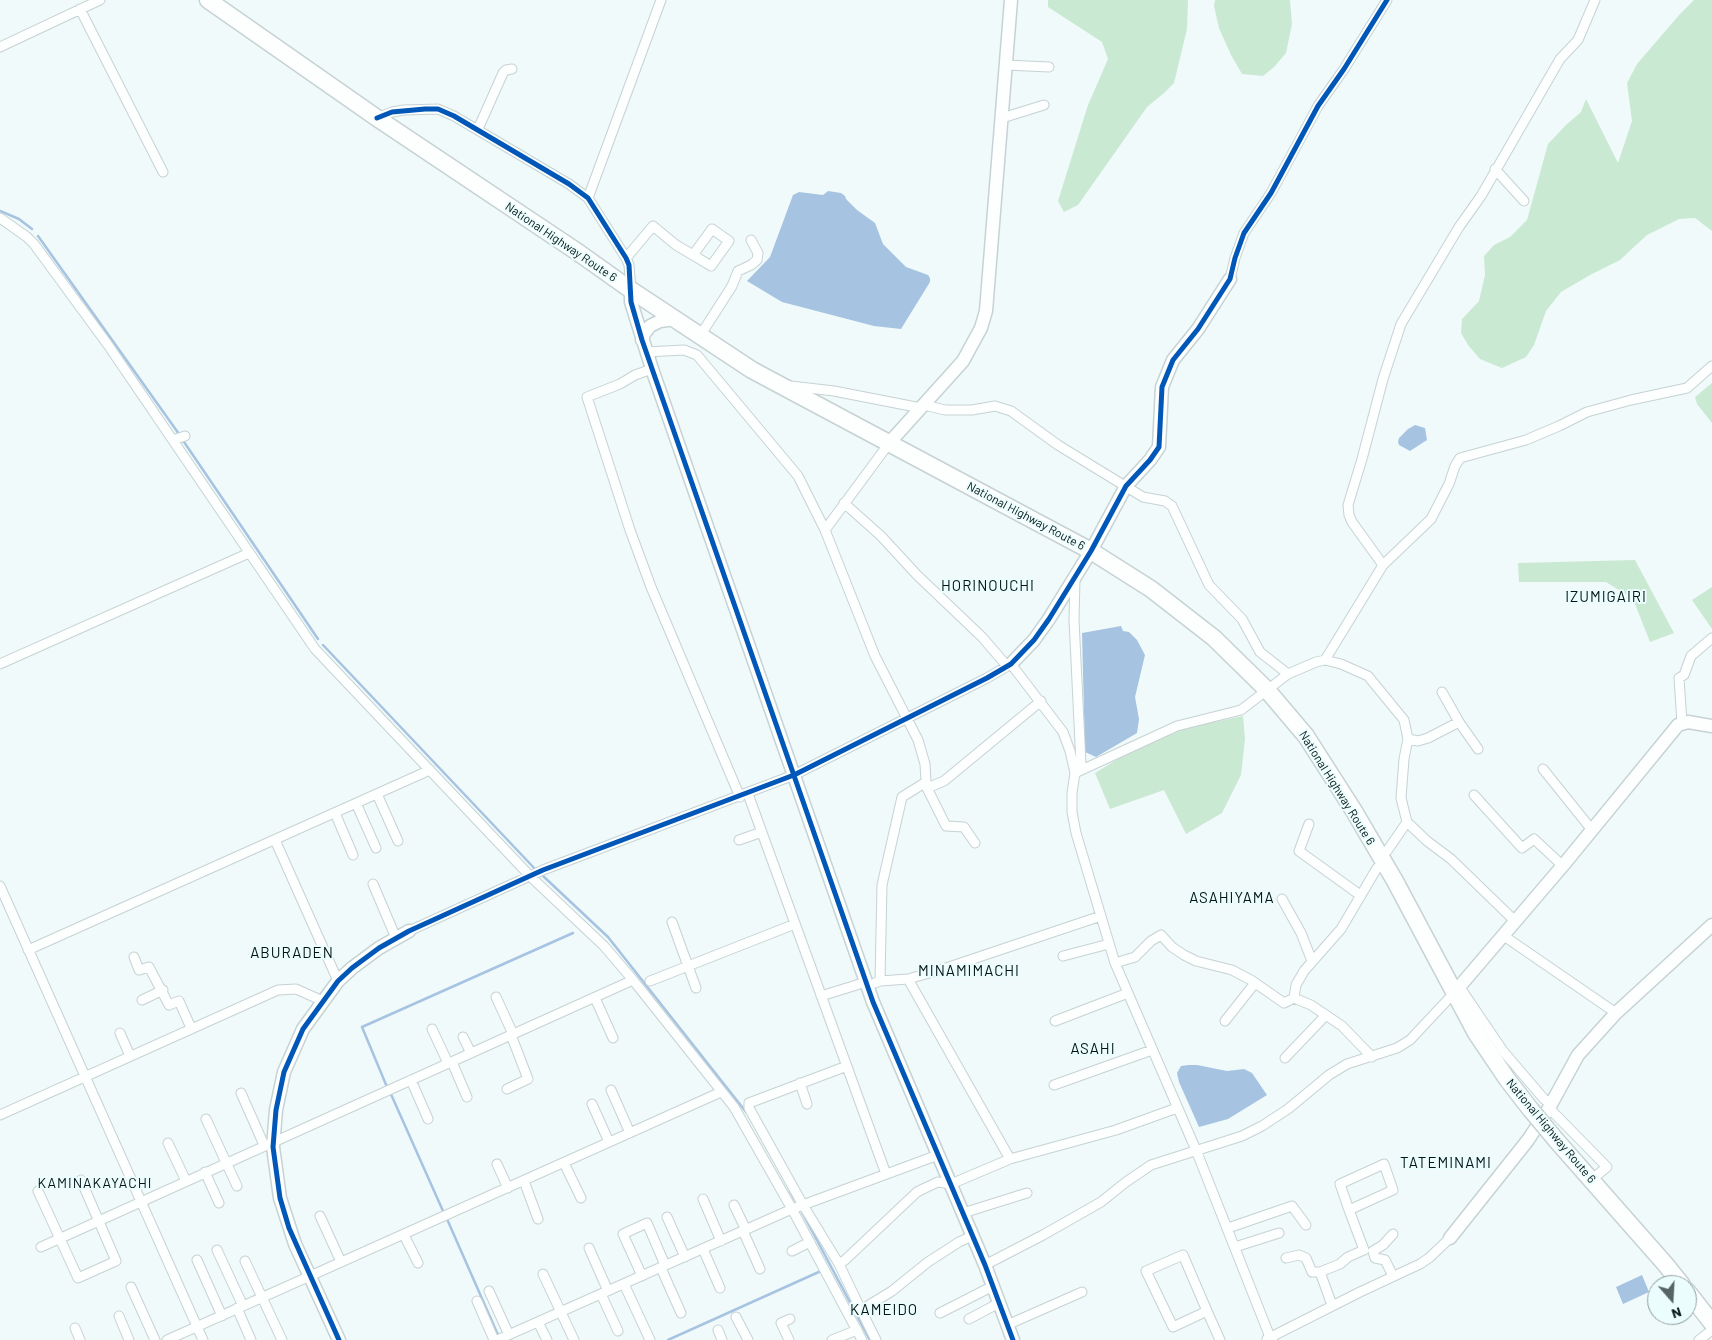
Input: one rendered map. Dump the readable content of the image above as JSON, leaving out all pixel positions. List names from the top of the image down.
{
  "streets": {
    "highway": ["National Highway Route 6"]
  },
  "districts": [
    "HORINOUCHI",
    "IZUMIGAIRI",
    "ASAHIYAMA",
    "ABURADEN",
    "MINAMIMACHI",
    "ASAHI",
    "TATEMINAMI",
    "KAMINAKAYACHI",
    "KAMEIDO"
  ],
  "north": "bottom"
}
